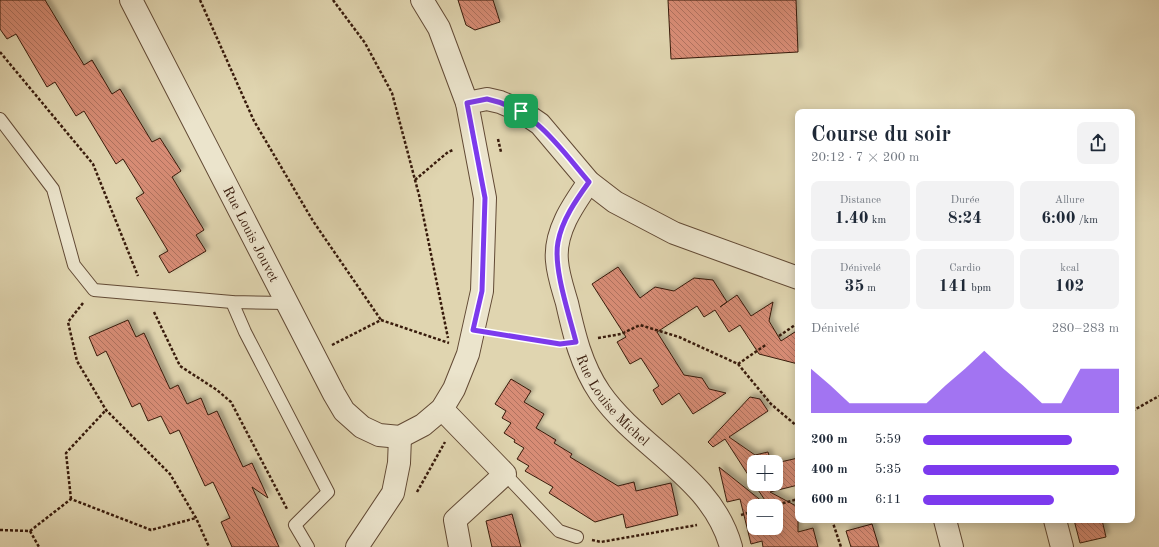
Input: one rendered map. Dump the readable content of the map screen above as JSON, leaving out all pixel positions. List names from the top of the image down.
{
  "streets": {
    "street": ["Rue Louis Jouvet", "Rue Louise Michel"]
  },
  "page": {
    "heading": ["Course du soir", "20:12 · 7 × 200 m"],
    "stats": [
      ["Distance", "1.40 km"],
      ["Durée", "8:24"],
      ["Allure", "6:00 /km"],
      ["Dénivelé", "35 m"],
      ["Cardio", "141 bpm"],
      ["kcal", "102"]
    ],
    "chart": ["Dénivelé", "280–283 m"],
    "list": [
      {
        "name": "200 m",
        "note": "5:59"
      },
      {
        "name": "400 m",
        "note": "5:35"
      },
      {
        "name": "600 m",
        "note": "6:11"
      }
    ],
    "map_buttons": ["+", "−"]
  }
}
